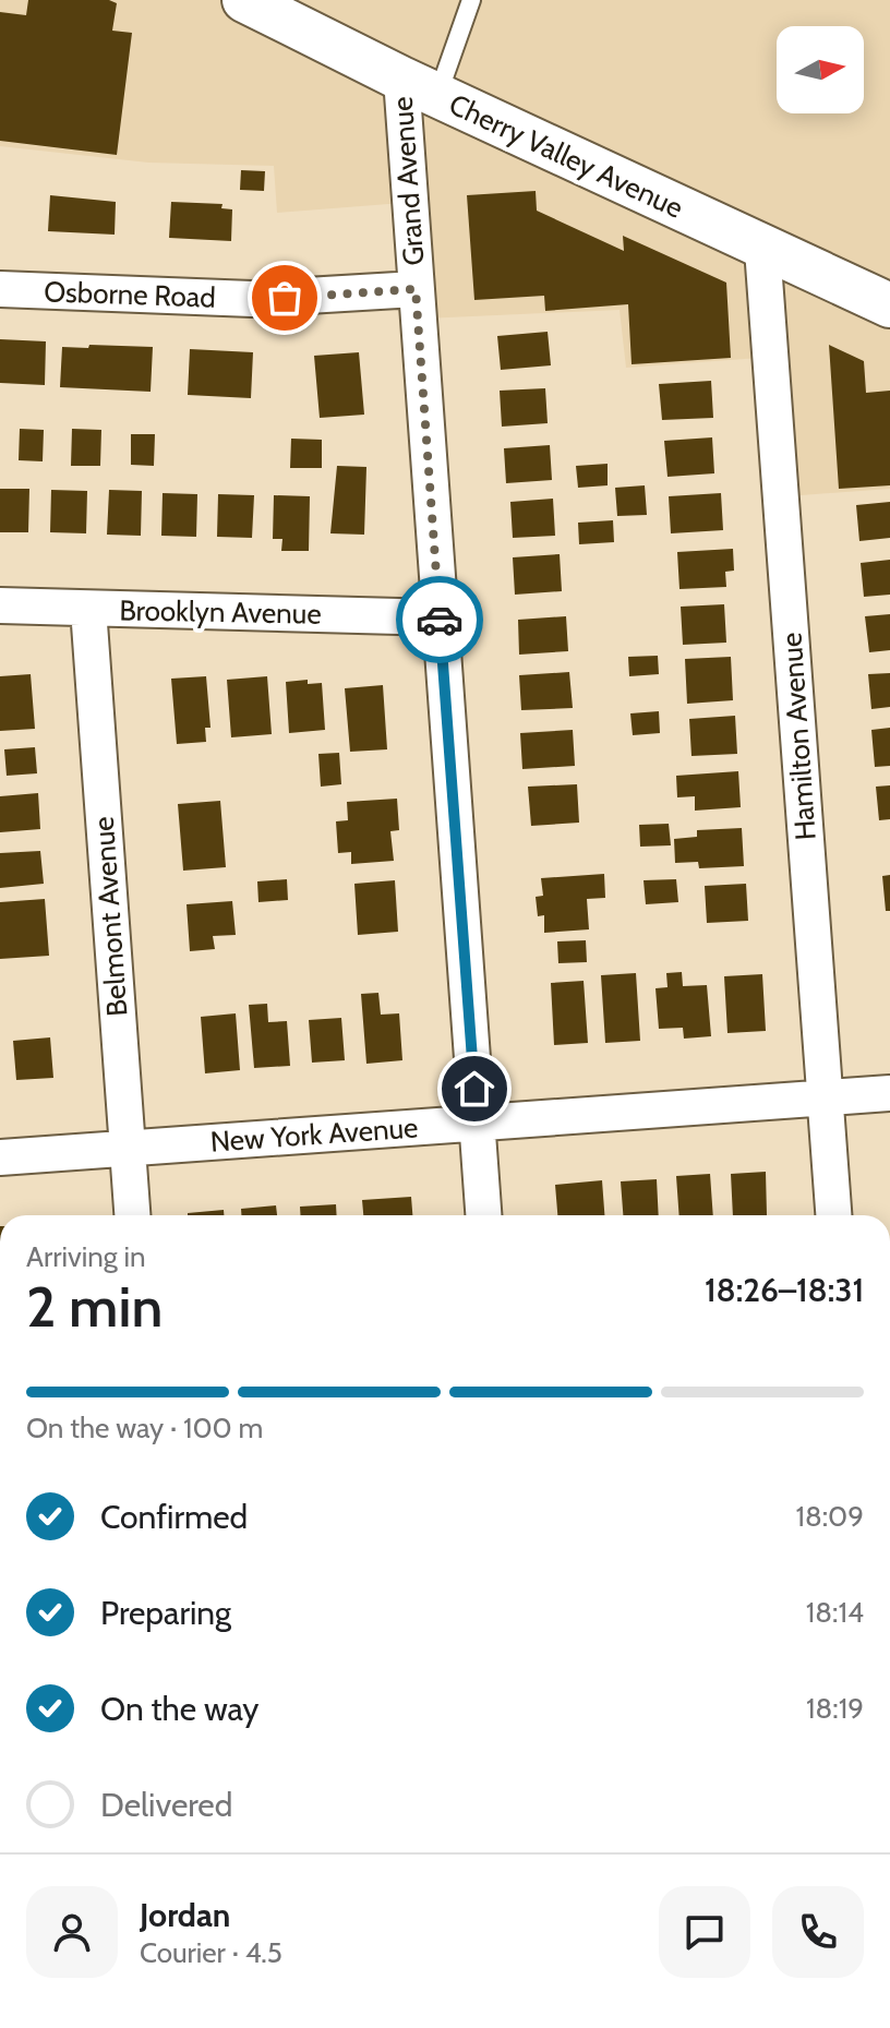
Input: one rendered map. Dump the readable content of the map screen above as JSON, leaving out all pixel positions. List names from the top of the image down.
{
  "streets": {
    "street": [
      "Cherry Valley Avenue",
      "Grand Avenue",
      "Osborne Road",
      "Brooklyn Avenue",
      "Hamilton Avenue",
      "Belmont Avenue",
      "New York Avenue"
    ]
  },
  "crossings": [
    ["Cherry Valley Avenue", "Grand Avenue"],
    ["Cherry Valley Avenue", "Hamilton Avenue"],
    ["Grand Avenue", "Osborne Road"],
    ["Grand Avenue", "Brooklyn Avenue"],
    ["Grand Avenue", "New York Avenue"],
    ["Brooklyn Avenue", "Belmont Avenue"],
    ["Hamilton Avenue", "New York Avenue"],
    ["Belmont Avenue", "New York Avenue"]
  ],
  "north": "right",
  "page": {
    "heading": ["2 min", "Arriving in", "18:26–18:31"],
    "panel": ["Jordan", "Courier · 4.5"],
    "bar": "On the way · 100 m",
    "list": [
      ["Confirmed", "18:09"],
      ["Preparing", "18:14"],
      ["On the way", "18:19"],
      "Delivered"
    ]
  }
}
